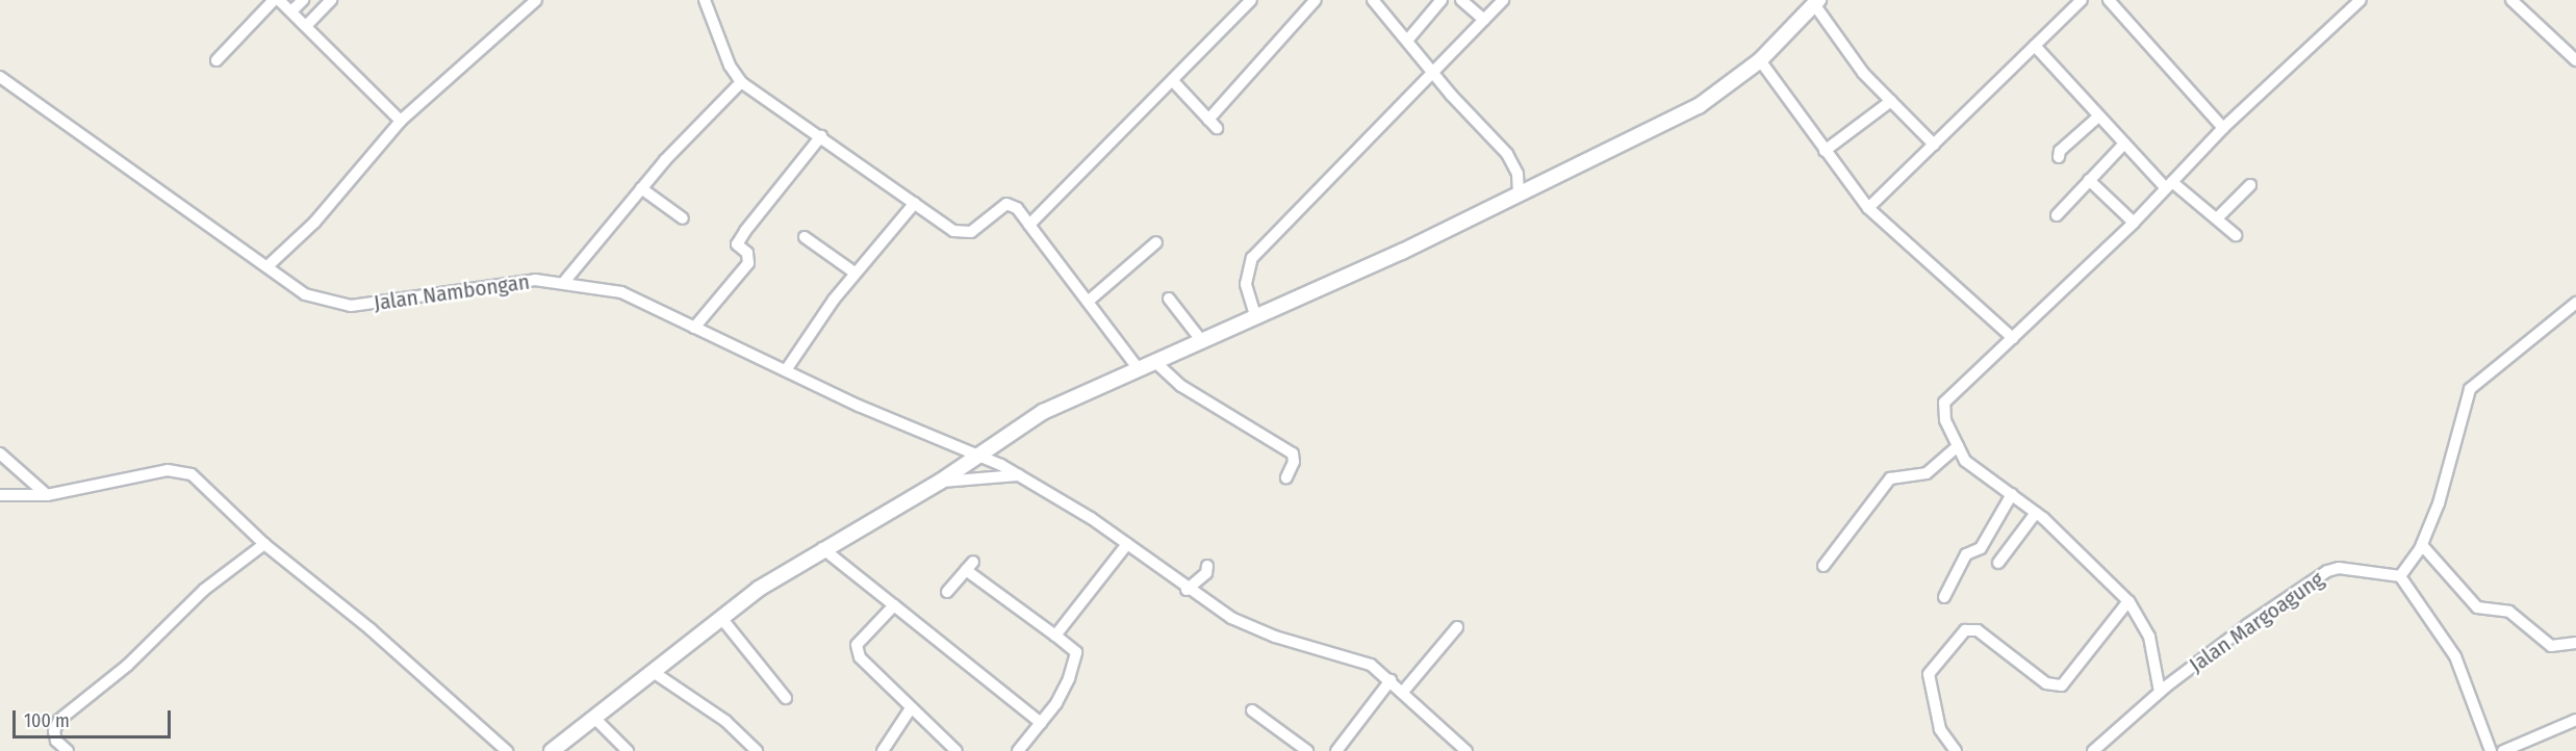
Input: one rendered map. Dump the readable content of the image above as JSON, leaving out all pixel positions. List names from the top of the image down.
{
  "streets": {
    "street": ["Jalan Nambongan", "Jalan Margoagung"]
  },
  "scale_bar": "100 m"
}
